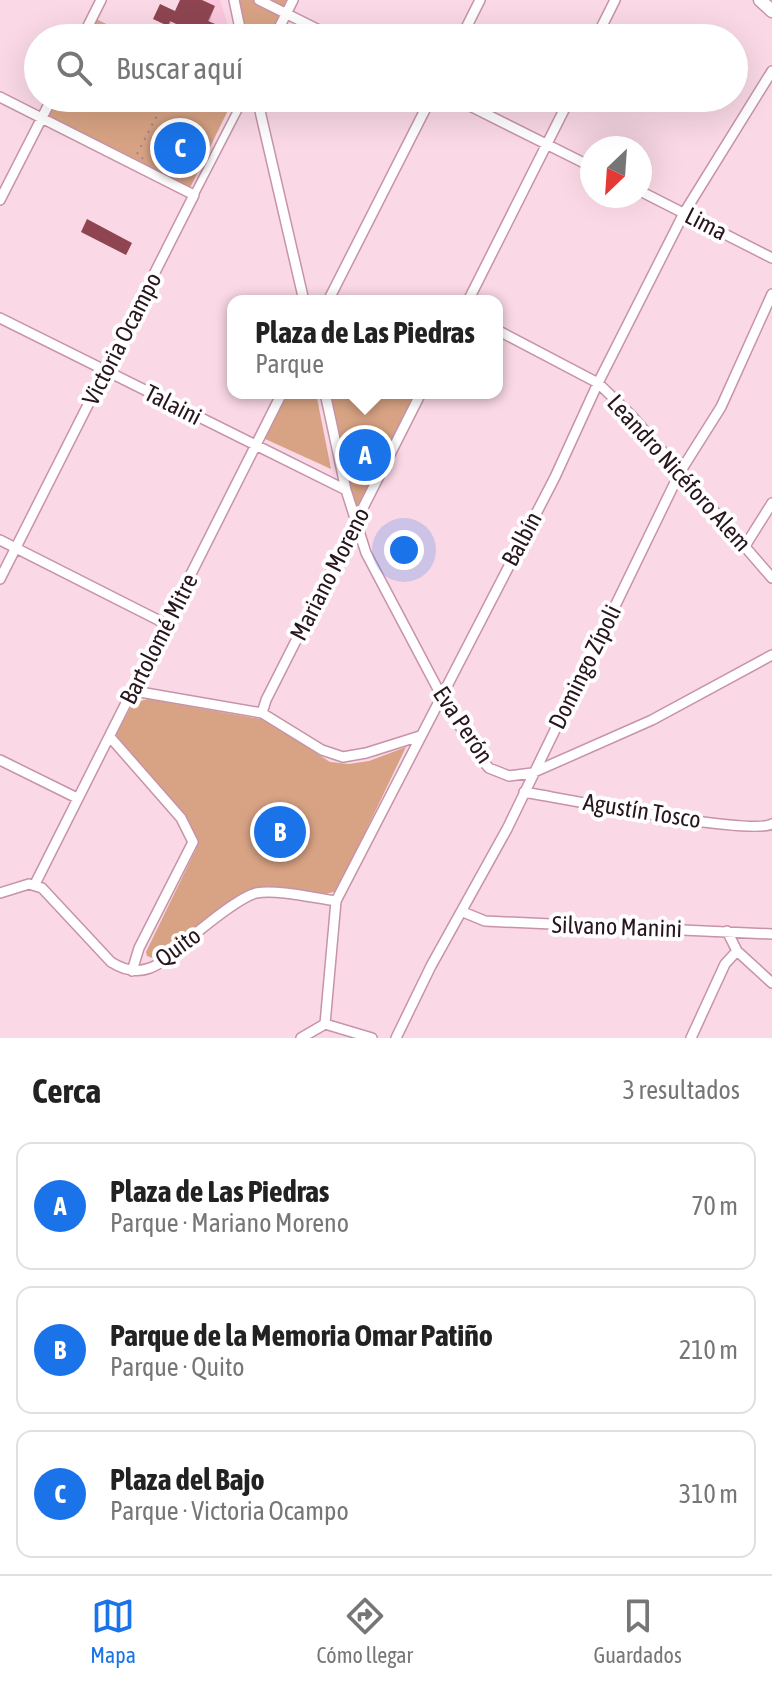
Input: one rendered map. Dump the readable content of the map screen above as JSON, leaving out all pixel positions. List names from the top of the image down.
{
  "streets": {
    "street": [
      "Lima",
      "Victoria Ocampo",
      "Talaini",
      "Leandro Nicéforo Alem",
      "Balbín",
      "Mariano Moreno",
      "Bartolomé Mitre",
      "Domingo Zípoli",
      "Eva Perón",
      "Agustín Tosco",
      "Silvano Manini",
      "Quito"
    ]
  },
  "crossings": [
    ["Lima", "Balbín"],
    ["Victoria Ocampo", "Talaini"],
    ["Talaini", "Bartolomé Mitre"],
    ["Talaini", "Eva Perón"],
    ["Leandro Nicéforo Alem", "Balbín"],
    ["Leandro Nicéforo Alem", "Domingo Zípoli"],
    ["Balbín", "Eva Perón"],
    ["Balbín", "Quito"],
    ["Mariano Moreno", "Eva Perón"],
    ["Bartolomé Mitre", "Quito"],
    ["Domingo Zípoli", "Eva Perón"],
    ["Domingo Zípoli", "Agustín Tosco"],
    ["Domingo Zípoli", "Silvano Manini"]
  ],
  "north": "bottom left",
  "page": {
    "search": "Buscar aquí",
    "pins": ["C", "A", "B"],
    "popup": ["Plaza de Las Piedras", "Parque"],
    "heading": ["Cerca", "3 resultados"],
    "list": [
      {
        "mark": "A",
        "name": "Plaza de Las Piedras",
        "note": "Parque · Mariano Moreno",
        "value": "70 m"
      },
      {
        "mark": "B",
        "name": "Parque de la Memoria Omar Patiño",
        "note": "Parque · Quito",
        "value": "210 m"
      },
      {
        "mark": "C",
        "name": "Plaza del Bajo",
        "note": "Parque · Victoria Ocampo",
        "value": "310 m"
      }
    ],
    "nav": ["Mapa", "Cómo llegar", "Guardados"]
  }
}
